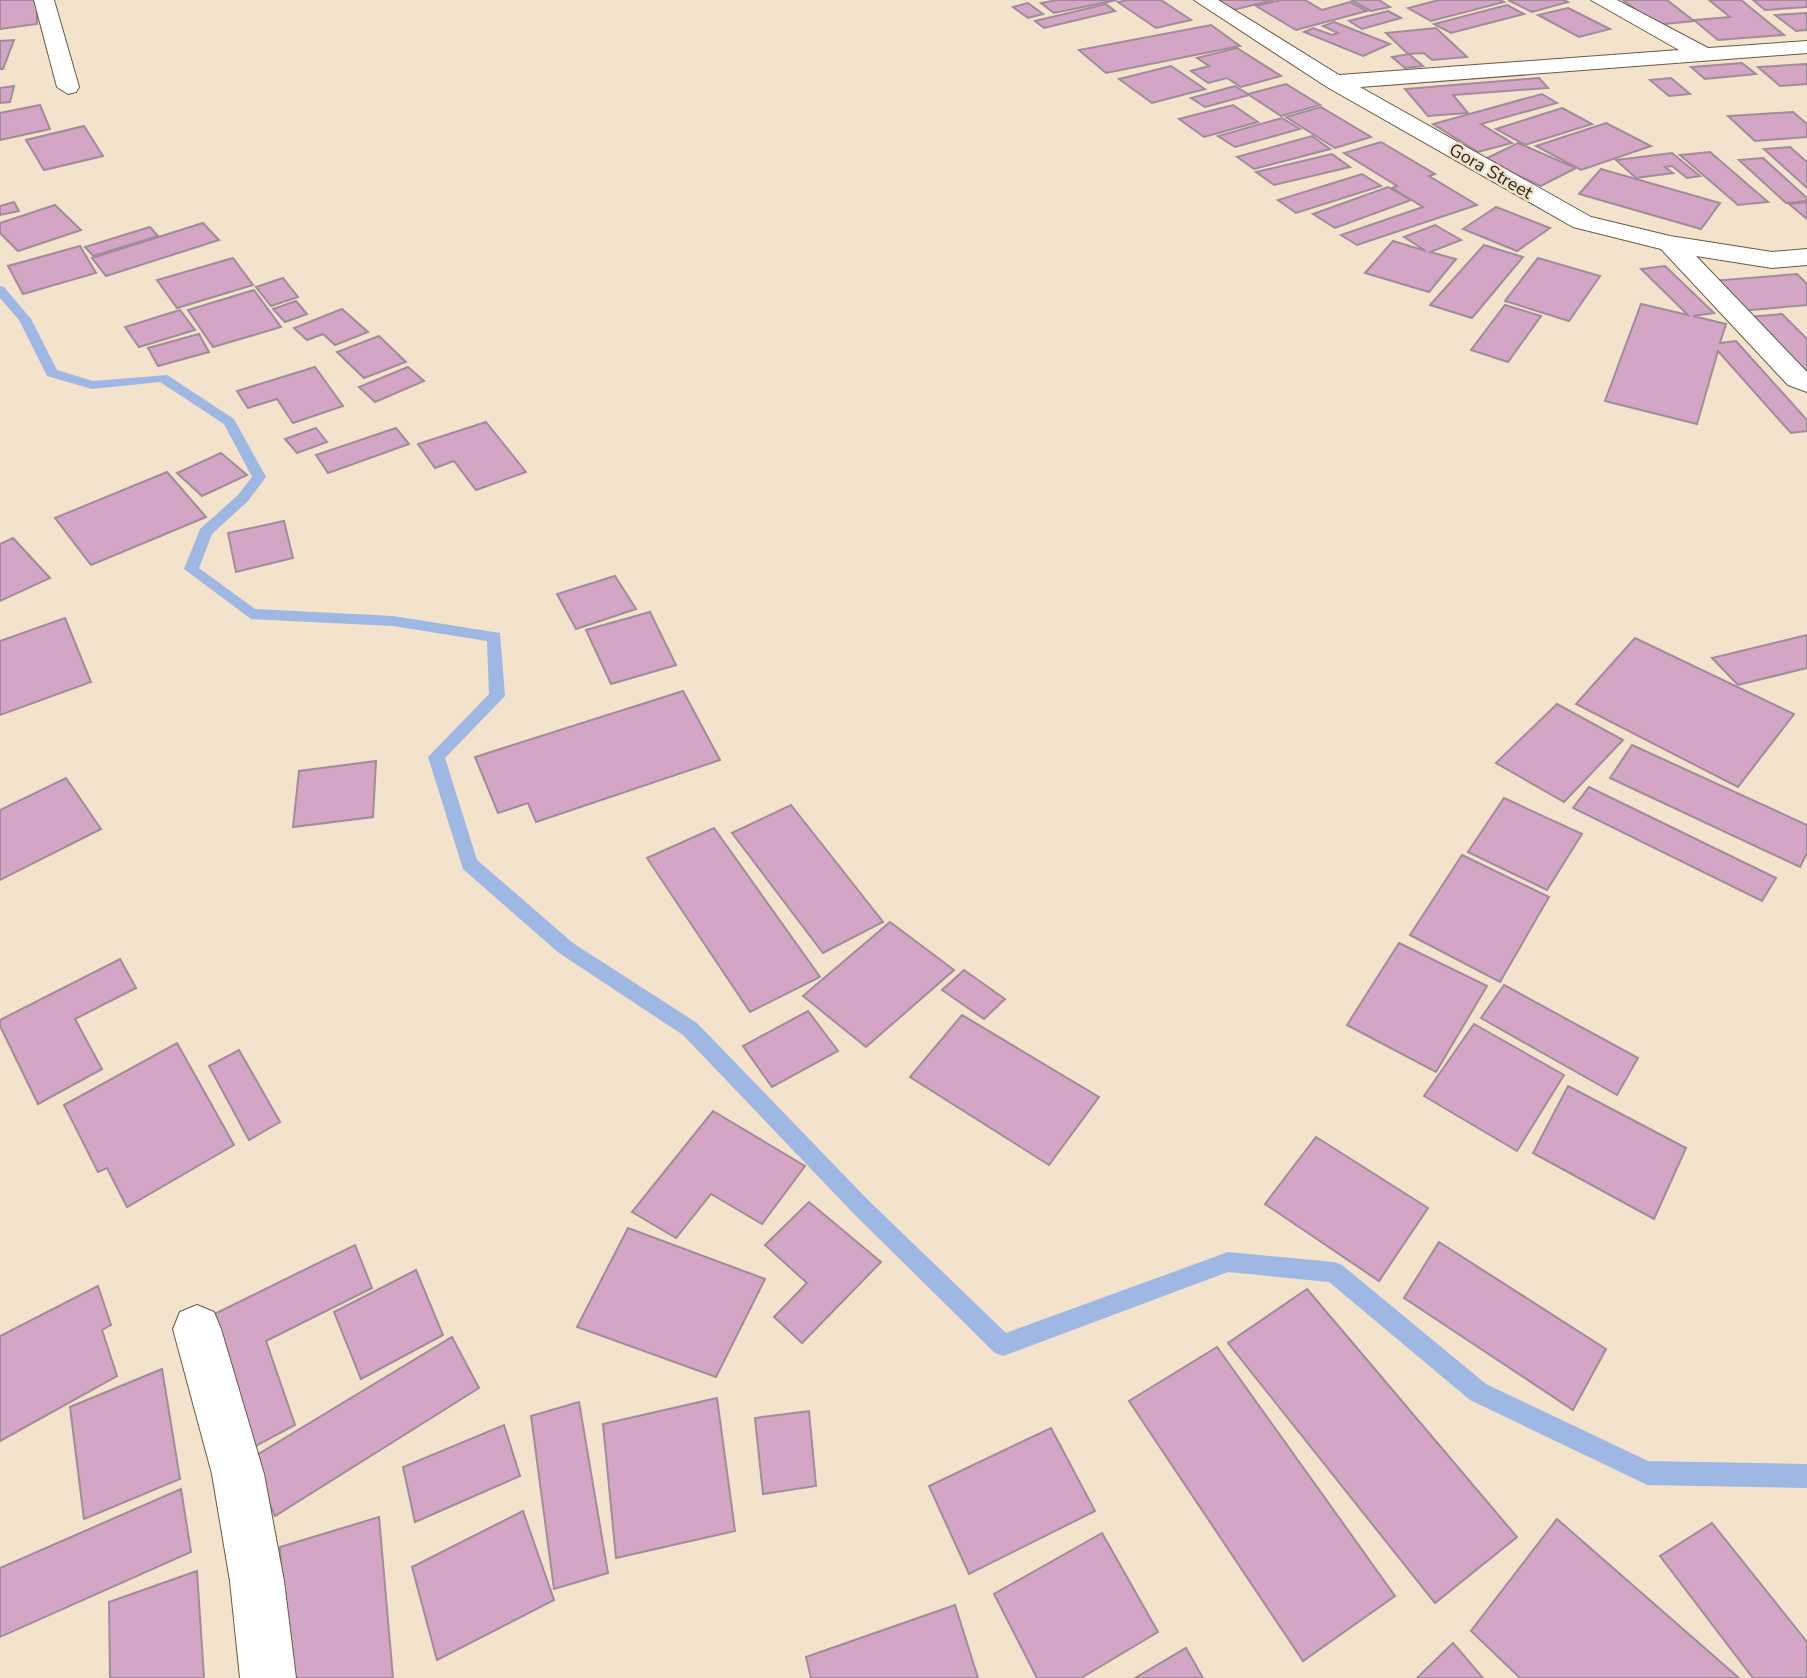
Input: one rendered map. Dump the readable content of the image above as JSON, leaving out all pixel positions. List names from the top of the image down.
{
  "streets": {
    "street": ["Gora Street"]
  }
}
